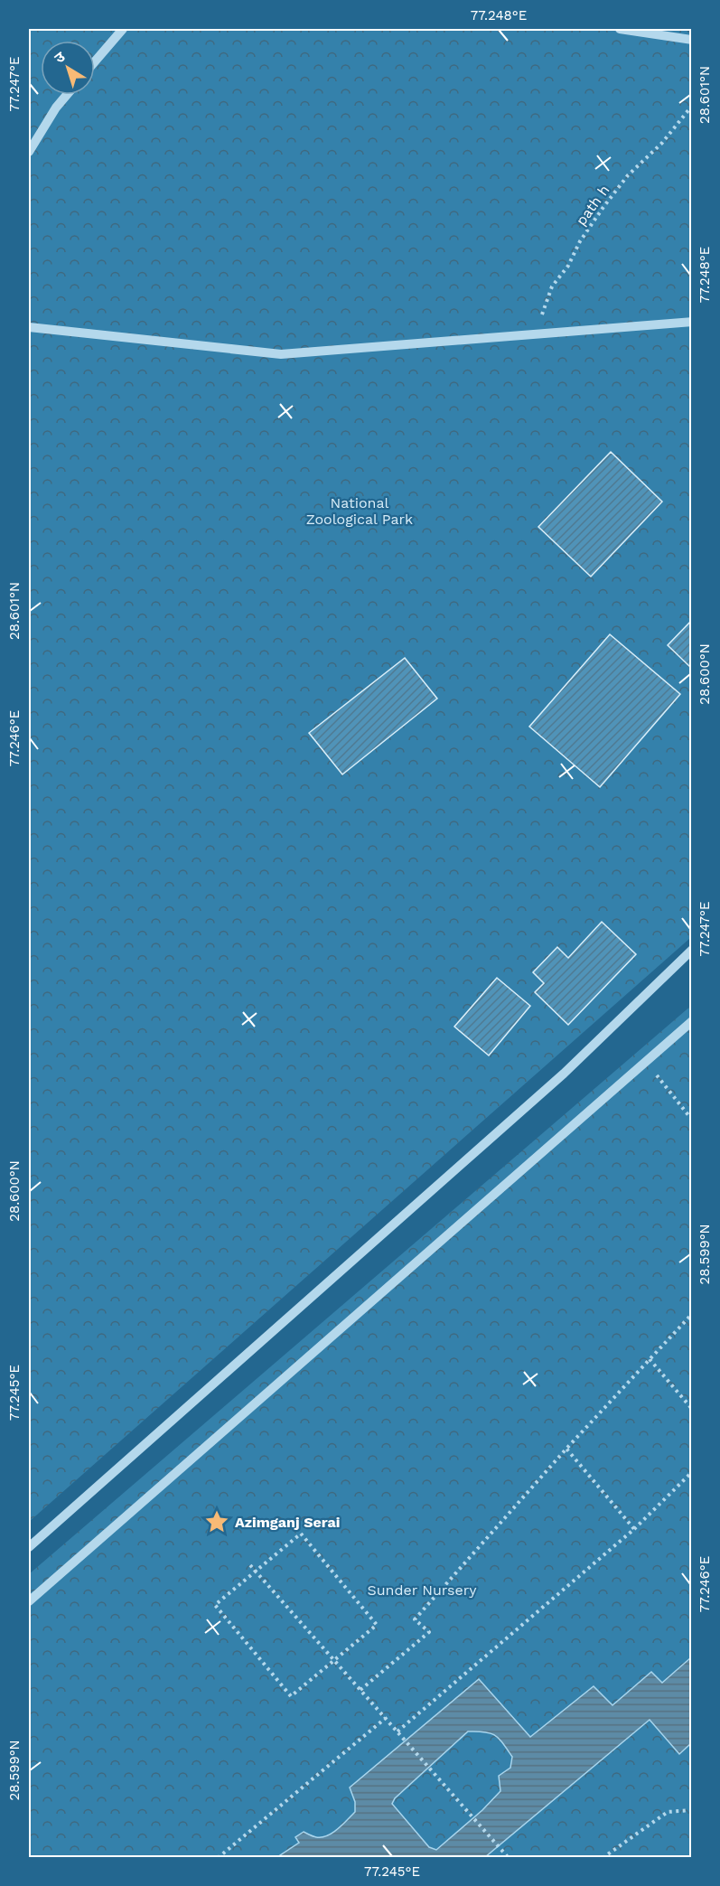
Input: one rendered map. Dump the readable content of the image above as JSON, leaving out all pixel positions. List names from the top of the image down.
{
  "streets": {
    "path": ["path h"]
  },
  "parks": ["National Zoological Park", "Sunder Nursery"],
  "places": {
    "place": ["Azimganj Serai"]
  },
  "north": "top left",
  "coordinates": [
    "77.248°E",
    "77.247°E",
    "28.601°N",
    "28.600°N",
    "77.246°E",
    "28.599°N",
    "77.245°E"
  ]
}
